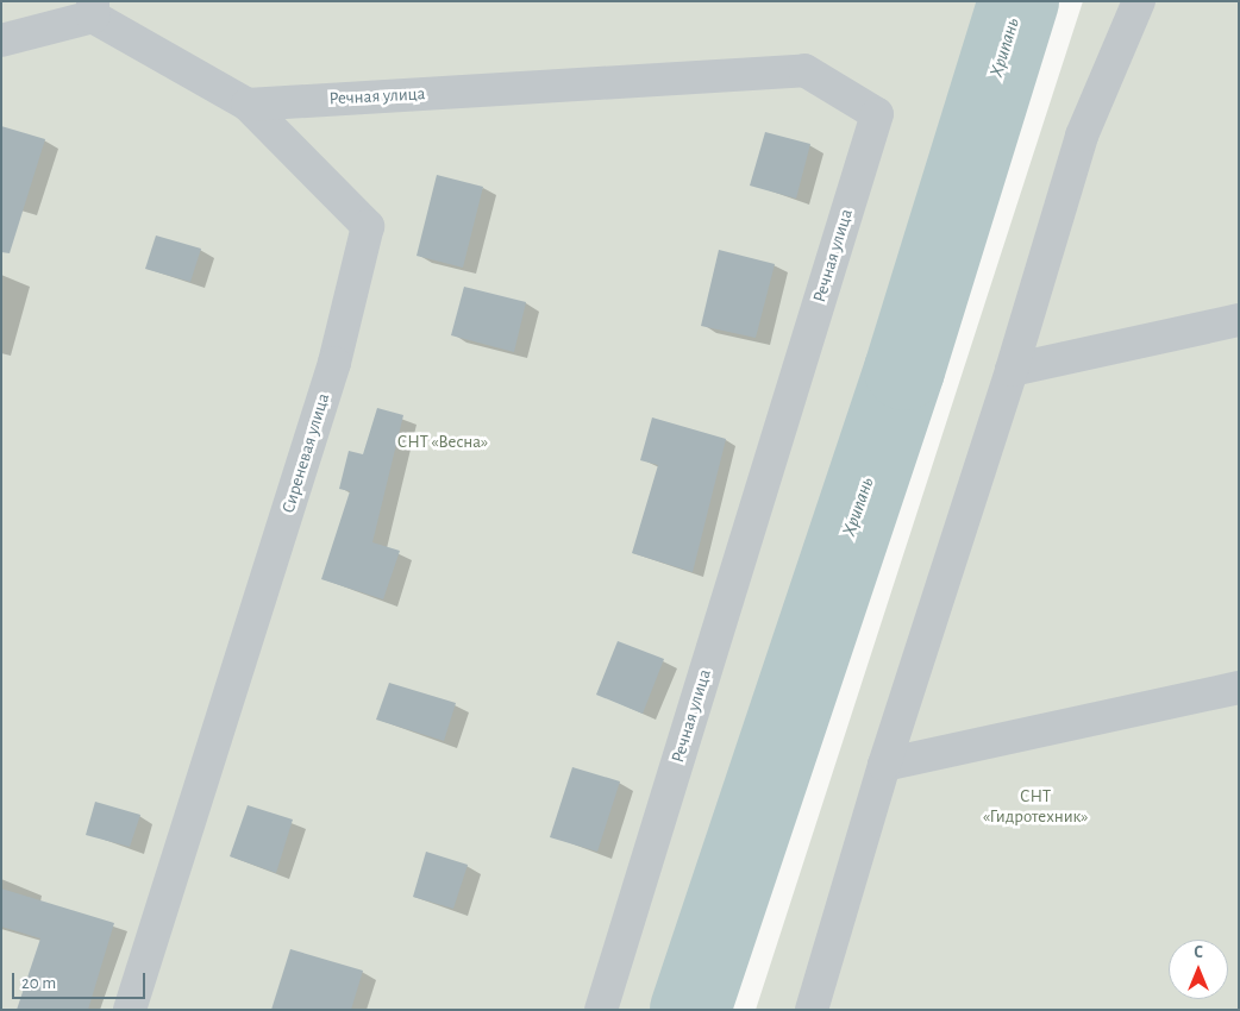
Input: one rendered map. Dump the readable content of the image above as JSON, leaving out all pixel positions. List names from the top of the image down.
{
  "streets": {
    "street": ["Речная улица", "Сиреневая улица"]
  },
  "crossings": [
    ["Речная улица", "Сиреневая улица"]
  ],
  "water": ["Хрипань"],
  "parks": ["СНТ «Весна»", "СНТ «Гидротехник»"],
  "scale_bar": "20 m",
  "north": "top"
}
